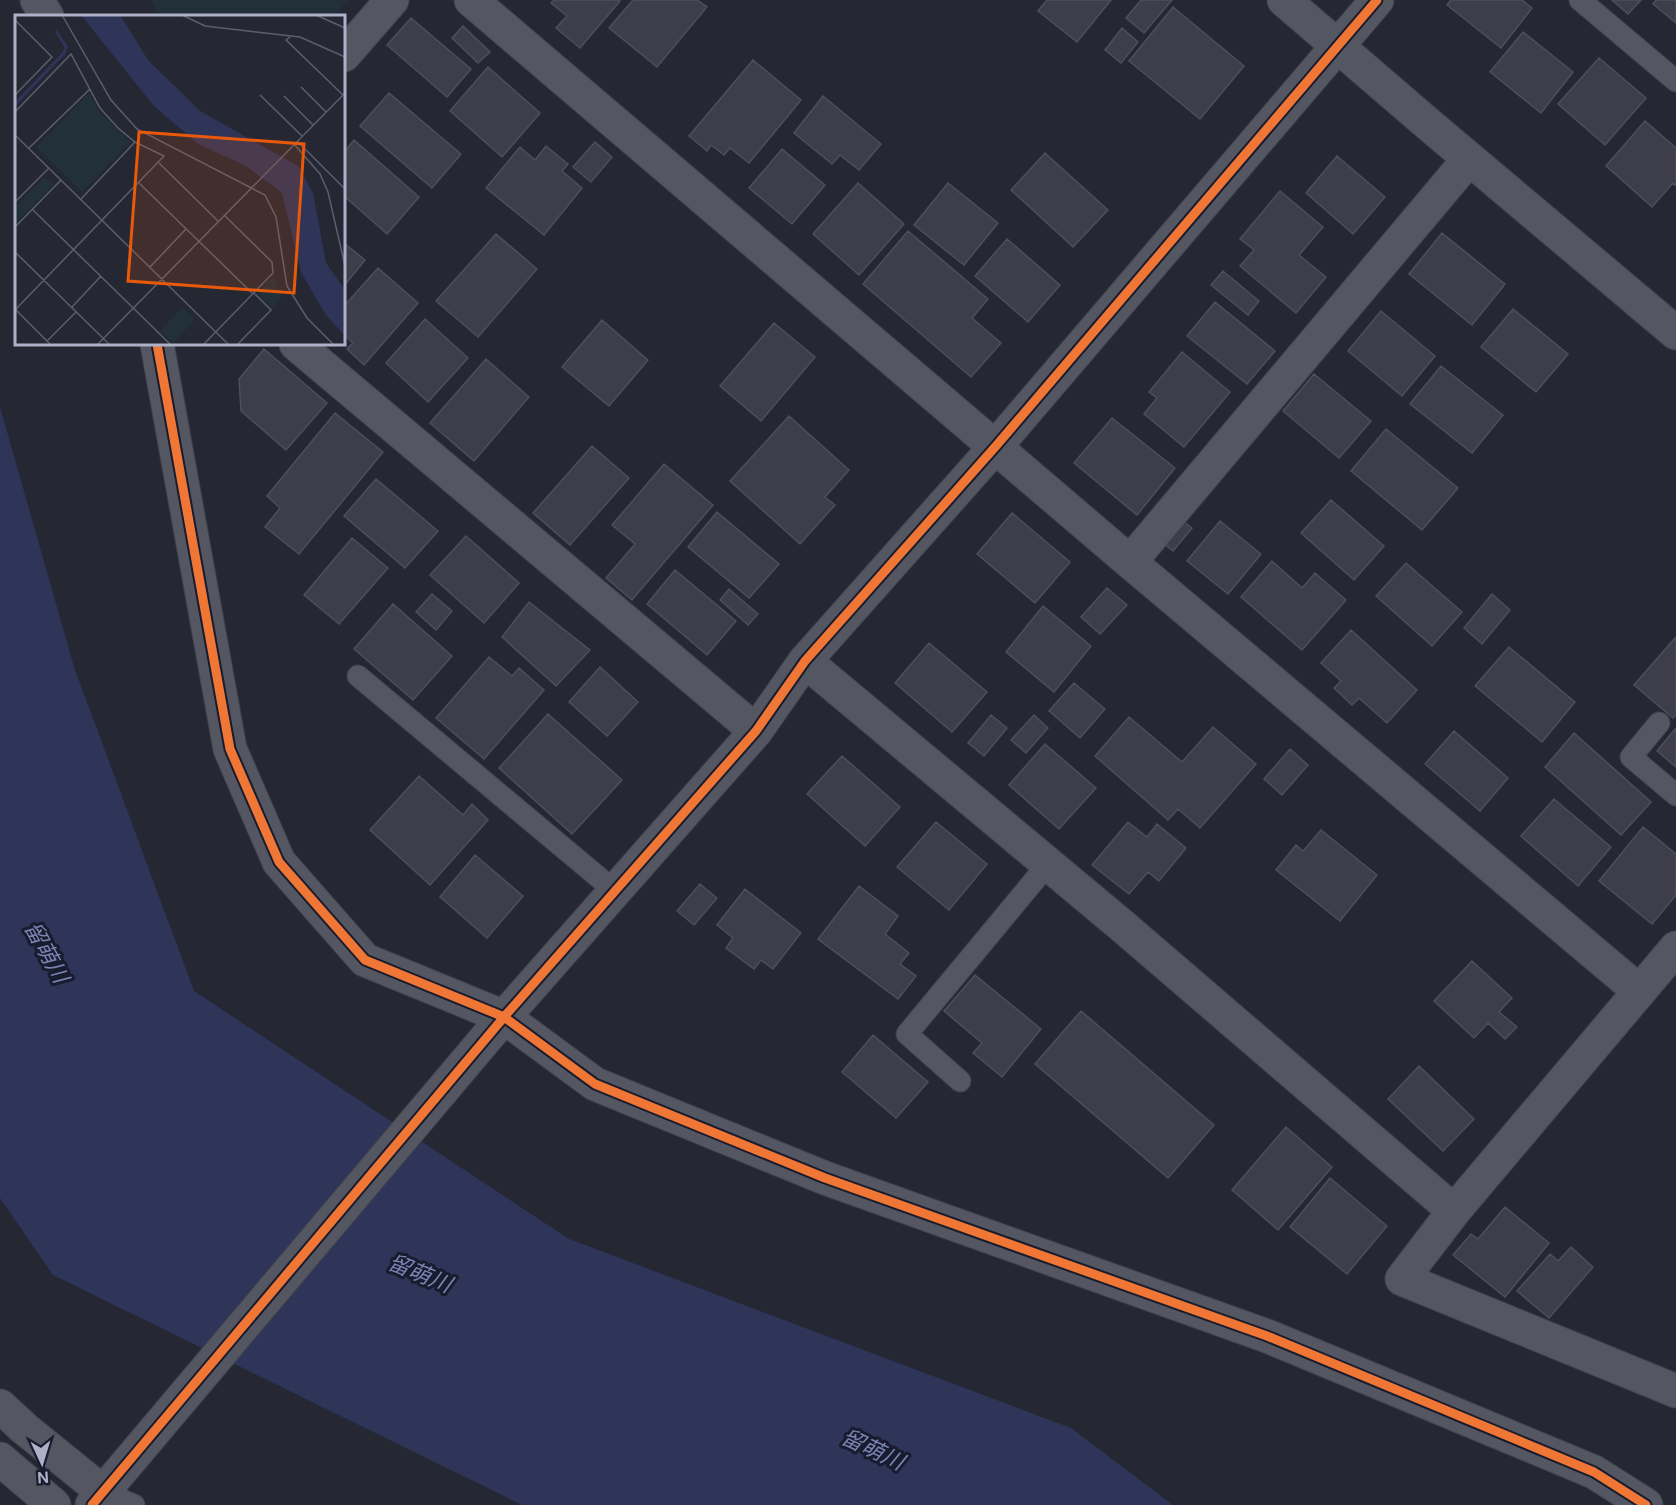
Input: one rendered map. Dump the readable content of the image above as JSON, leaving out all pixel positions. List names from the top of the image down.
{
  "water": ["留萌川"],
  "north": "bottom"
}
